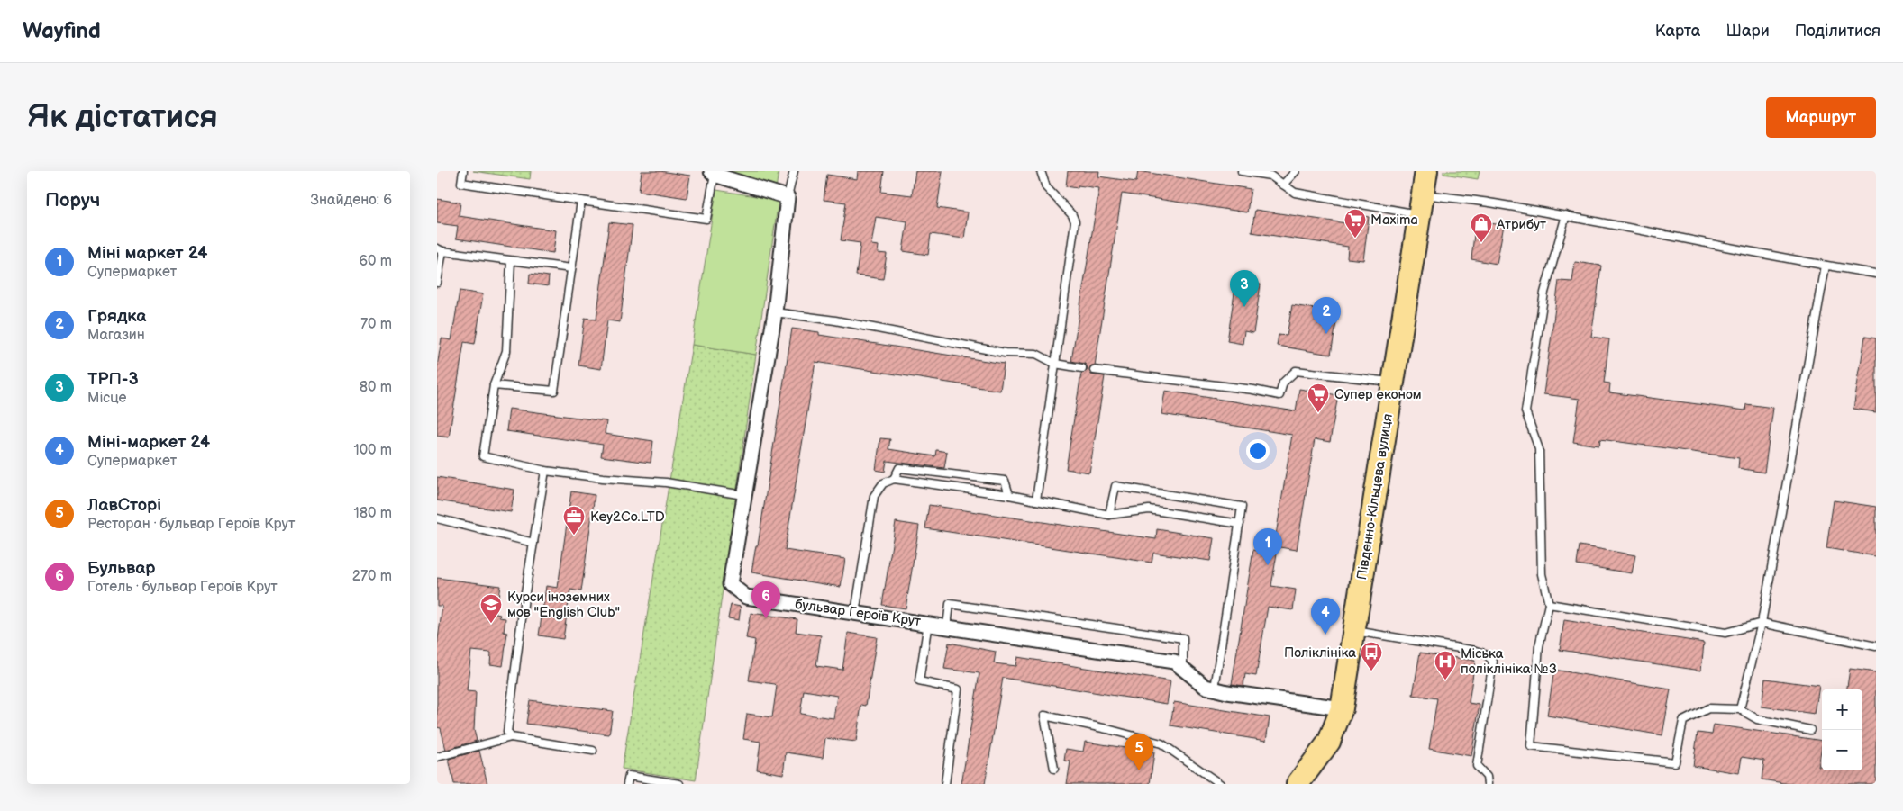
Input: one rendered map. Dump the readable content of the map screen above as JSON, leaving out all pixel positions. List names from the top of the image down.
{
  "streets": {
    "main road": ["Південно-Кільцева вулиця"],
    "street": ["бульвар Героїв Крут"]
  },
  "crossings": [
    ["Південно-Кільцева вулиця", "бульвар Героїв Крут"]
  ],
  "places": {
    "supermarket": ["Maxima", "Супер економ"],
    "shop": ["Атрибут"],
    "office": ["Key2Co.LTD"],
    "school or university": ["Курси іноземних мов \"English Club\""],
    "bus stop": ["Поліклініка"],
    "hospital": ["Міська поліклініка №3"]
  },
  "page": {
    "header": "Wayfind",
    "nav": ["Карта", "Шари", "Поділитися"],
    "buttons": "Маршрут",
    "title": "Як дістатися",
    "heading": ["Поруч", "Знайдено: 6"],
    "list": [
      {
        "mark": "1",
        "name": "Міні маркет 24",
        "note": "Супермаркет",
        "value": "60 m"
      },
      {
        "mark": "2",
        "name": "Грядка",
        "note": "Магазин",
        "value": "70 m"
      },
      {
        "mark": "3",
        "name": "ТРП-3",
        "note": "Місце",
        "value": "80 m"
      },
      {
        "mark": "4",
        "name": "Міні-маркет 24",
        "note": "Супермаркет",
        "value": "100 m"
      },
      {
        "mark": "5",
        "name": "ЛавСторі",
        "note": "Ресторан · бульвар Героїв Крут",
        "value": "180 m"
      },
      {
        "mark": "6",
        "name": "Бульвар",
        "note": "Готель · бульвар Героїв Крут",
        "value": "270 m"
      }
    ],
    "pins": [
      "3",
      "2",
      "1",
      "6",
      "4",
      "5"
    ],
    "map_buttons": ["+", "−"]
  }
}
